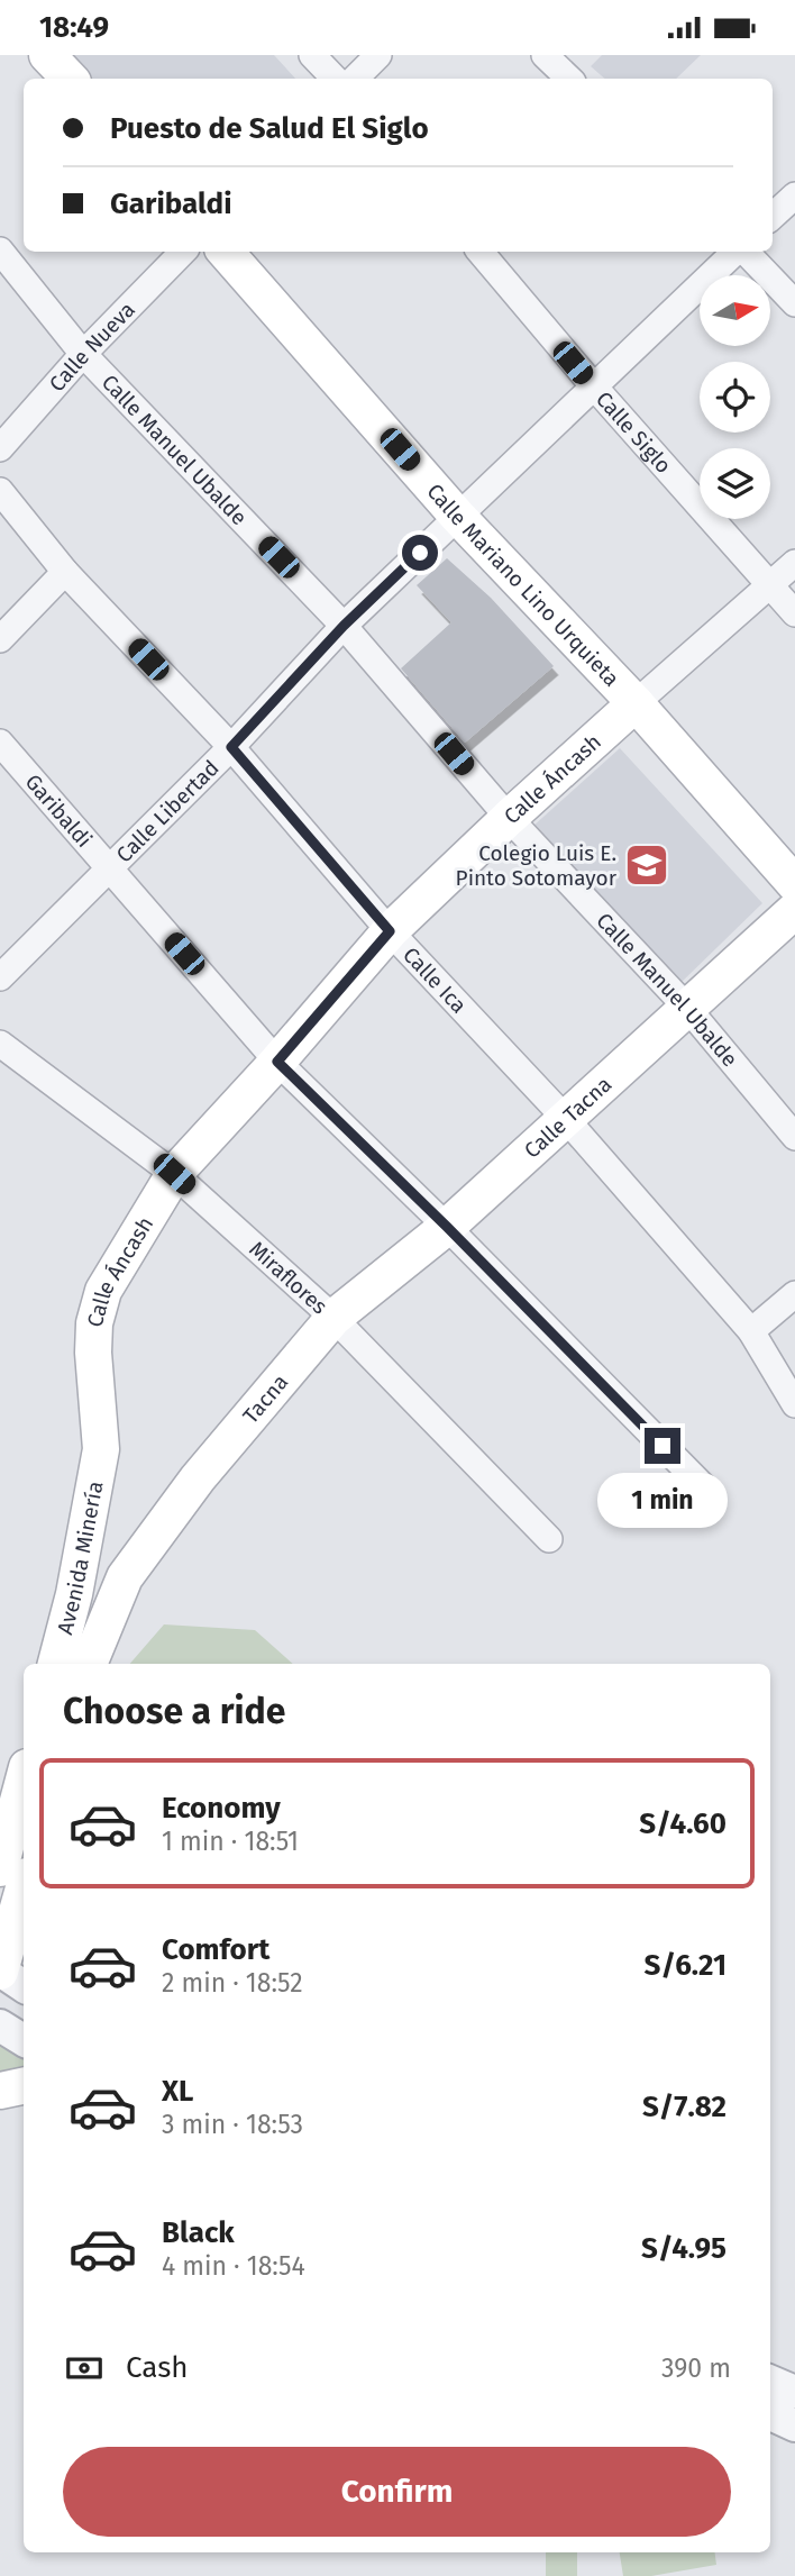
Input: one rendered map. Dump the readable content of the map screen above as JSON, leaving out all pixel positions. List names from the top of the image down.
{
  "streets": {
    "main road": [
      "Calle Mariano Lino Urquieta",
      "Calle Áncash",
      "Calle Tacna",
      "Tacna",
      "Avenida Minería"
    ],
    "street": [
      "Calle Nueva",
      "Calle Siglo",
      "Calle Manuel Ubalde",
      "Garibaldi",
      "Calle Libertad",
      "Calle Ica",
      "Miraflores"
    ]
  },
  "crossings": [
    ["Calle Nueva", "Calle Manuel Ubalde"],
    ["Calle Siglo", "Calle Áncash"],
    ["Calle Siglo", "Calle Libertad"],
    ["Calle Manuel Ubalde", "Calle Áncash"],
    ["Calle Manuel Ubalde", "Calle Libertad"],
    ["Calle Manuel Ubalde", "Calle Tacna"],
    ["Calle Mariano Lino Urquieta", "Calle Áncash"],
    ["Calle Mariano Lino Urquieta", "Calle Libertad"],
    ["Calle Áncash", "Garibaldi"],
    ["Calle Áncash", "Calle Ica"],
    ["Calle Áncash", "Miraflores"],
    ["Calle Áncash", "Avenida Minería"],
    ["Garibaldi", "Calle Libertad"],
    ["Garibaldi", "Calle Tacna"],
    ["Calle Libertad", "Calle Ica"],
    ["Calle Ica", "Calle Tacna"],
    ["Calle Tacna", "Miraflores"],
    ["Calle Tacna", "Tacna"],
    ["Miraflores", "Tacna"],
    ["Tacna", "Avenida Minería"]
  ],
  "places": {
    "school or university": ["Colegio Luis E. Pinto Sotomayor"]
  },
  "north": "right",
  "page": {
    "status": "18:49",
    "banner": ["Puesto de Salud El Siglo", "Garibaldi"],
    "bubble": "1 min",
    "heading": "Choose a ride",
    "list": [
      {
        "name": "Economy",
        "note": "1 min · 18:51",
        "value": "S/4.60"
      },
      {
        "name": "Comfort",
        "note": "2 min · 18:52",
        "value": "S/6.21"
      },
      {
        "name": "XL",
        "note": "3 min · 18:53",
        "value": "S/7.82"
      },
      {
        "name": "Black",
        "note": "4 min · 18:54",
        "value": "S/4.95"
      }
    ],
    "pay": ["Cash", "390 m"],
    "buttons": "Confirm"
  }
}
